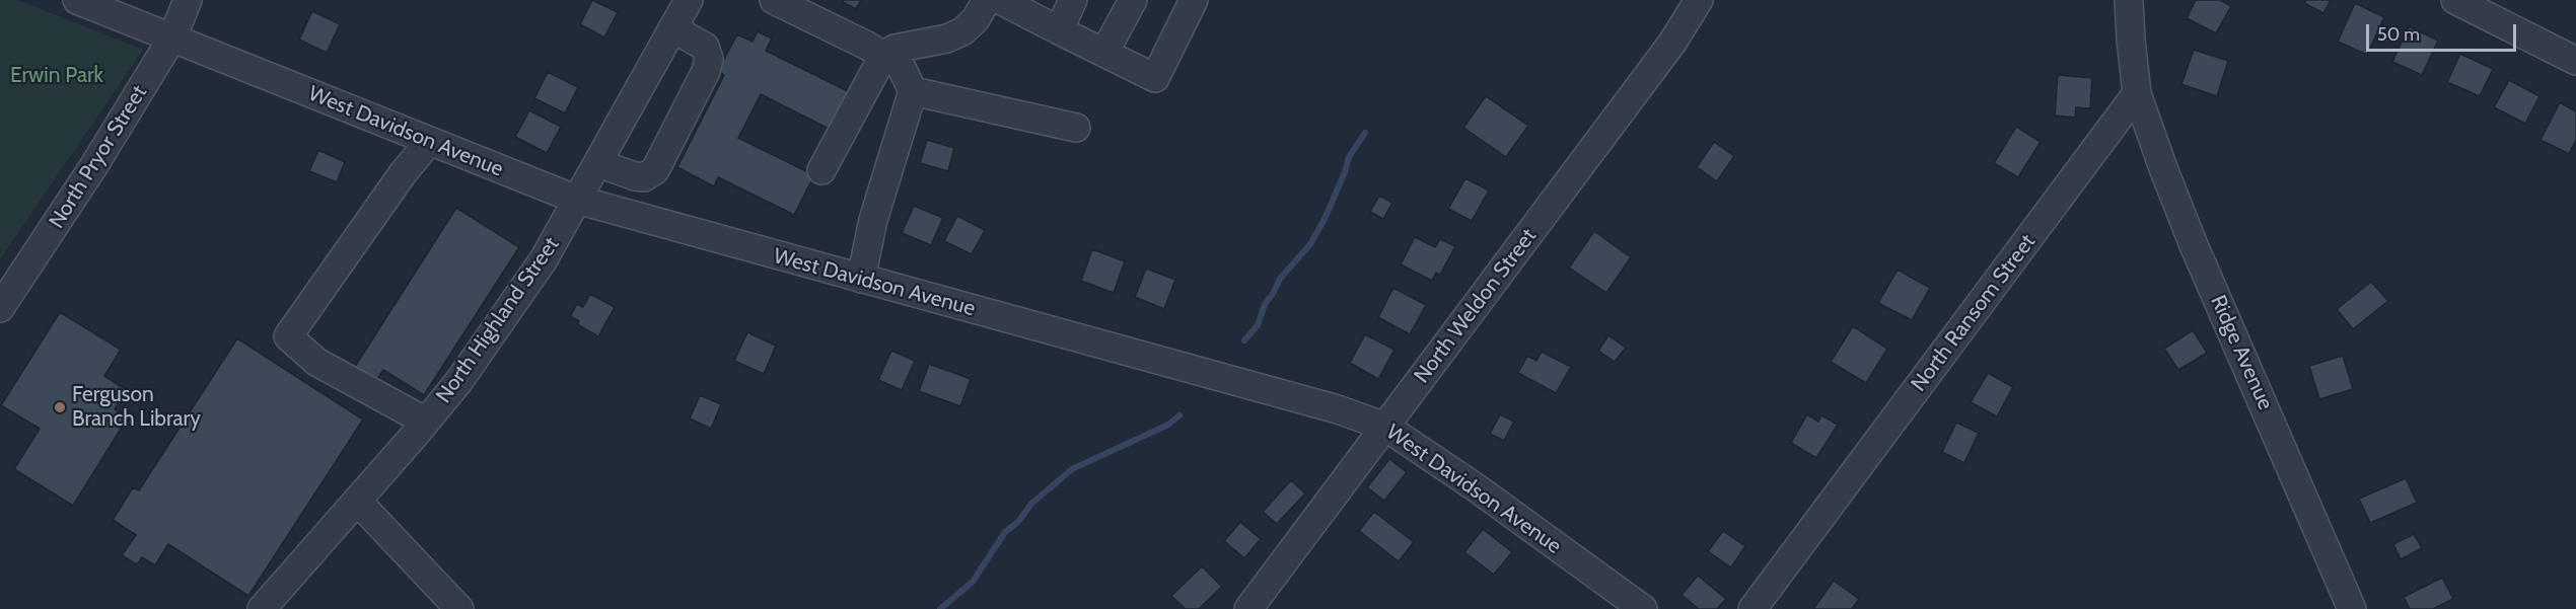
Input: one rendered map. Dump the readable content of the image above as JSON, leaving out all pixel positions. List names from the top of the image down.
{
  "streets": {
    "street": [
      "West Davidson Avenue",
      "North Pryor Street",
      "North Weldon Street",
      "North Ransom Street",
      "North Highland Street",
      "Ridge Avenue"
    ]
  },
  "crossings": [
    ["West Davidson Avenue", "North Pryor Street"],
    ["West Davidson Avenue", "North Weldon Street"],
    ["West Davidson Avenue", "North Highland Street"],
    ["North Ransom Street", "Ridge Avenue"]
  ],
  "parks": ["Erwin Park"],
  "places": ["Ferguson Branch Library"],
  "scale_bar": "50 m"
}
